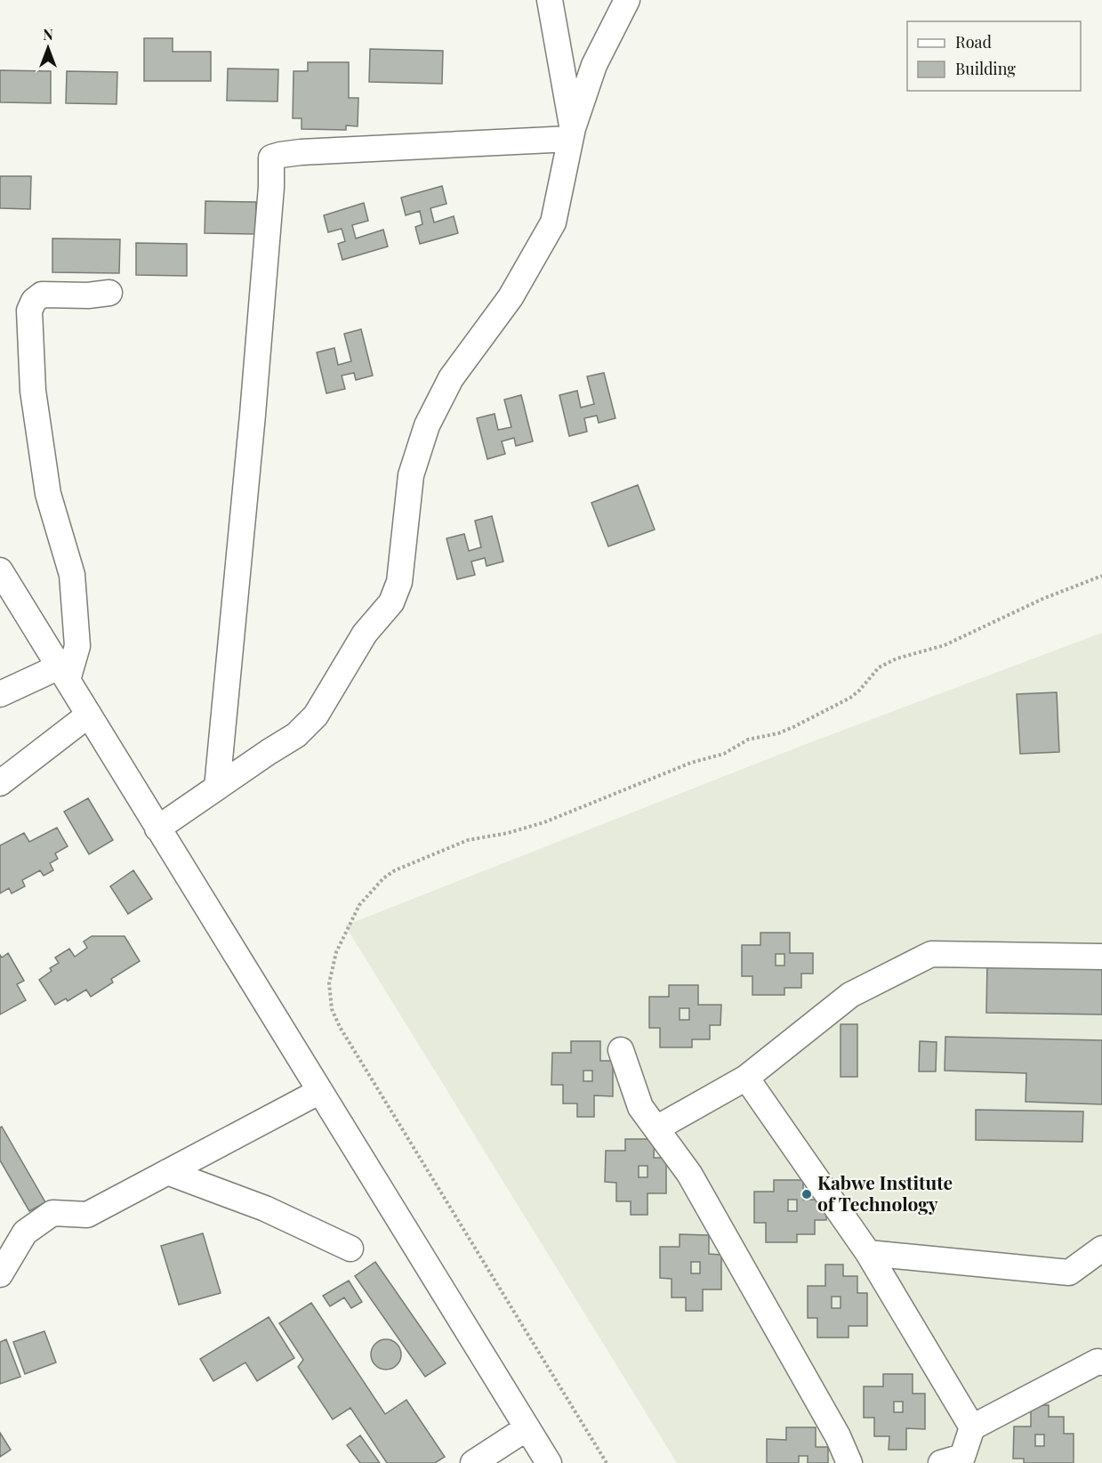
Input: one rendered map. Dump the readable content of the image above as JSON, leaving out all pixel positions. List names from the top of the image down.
{
  "places": ["Kabwe Institute of Technology"],
  "legend": ["Road", "Building"],
  "north": "top"
}
